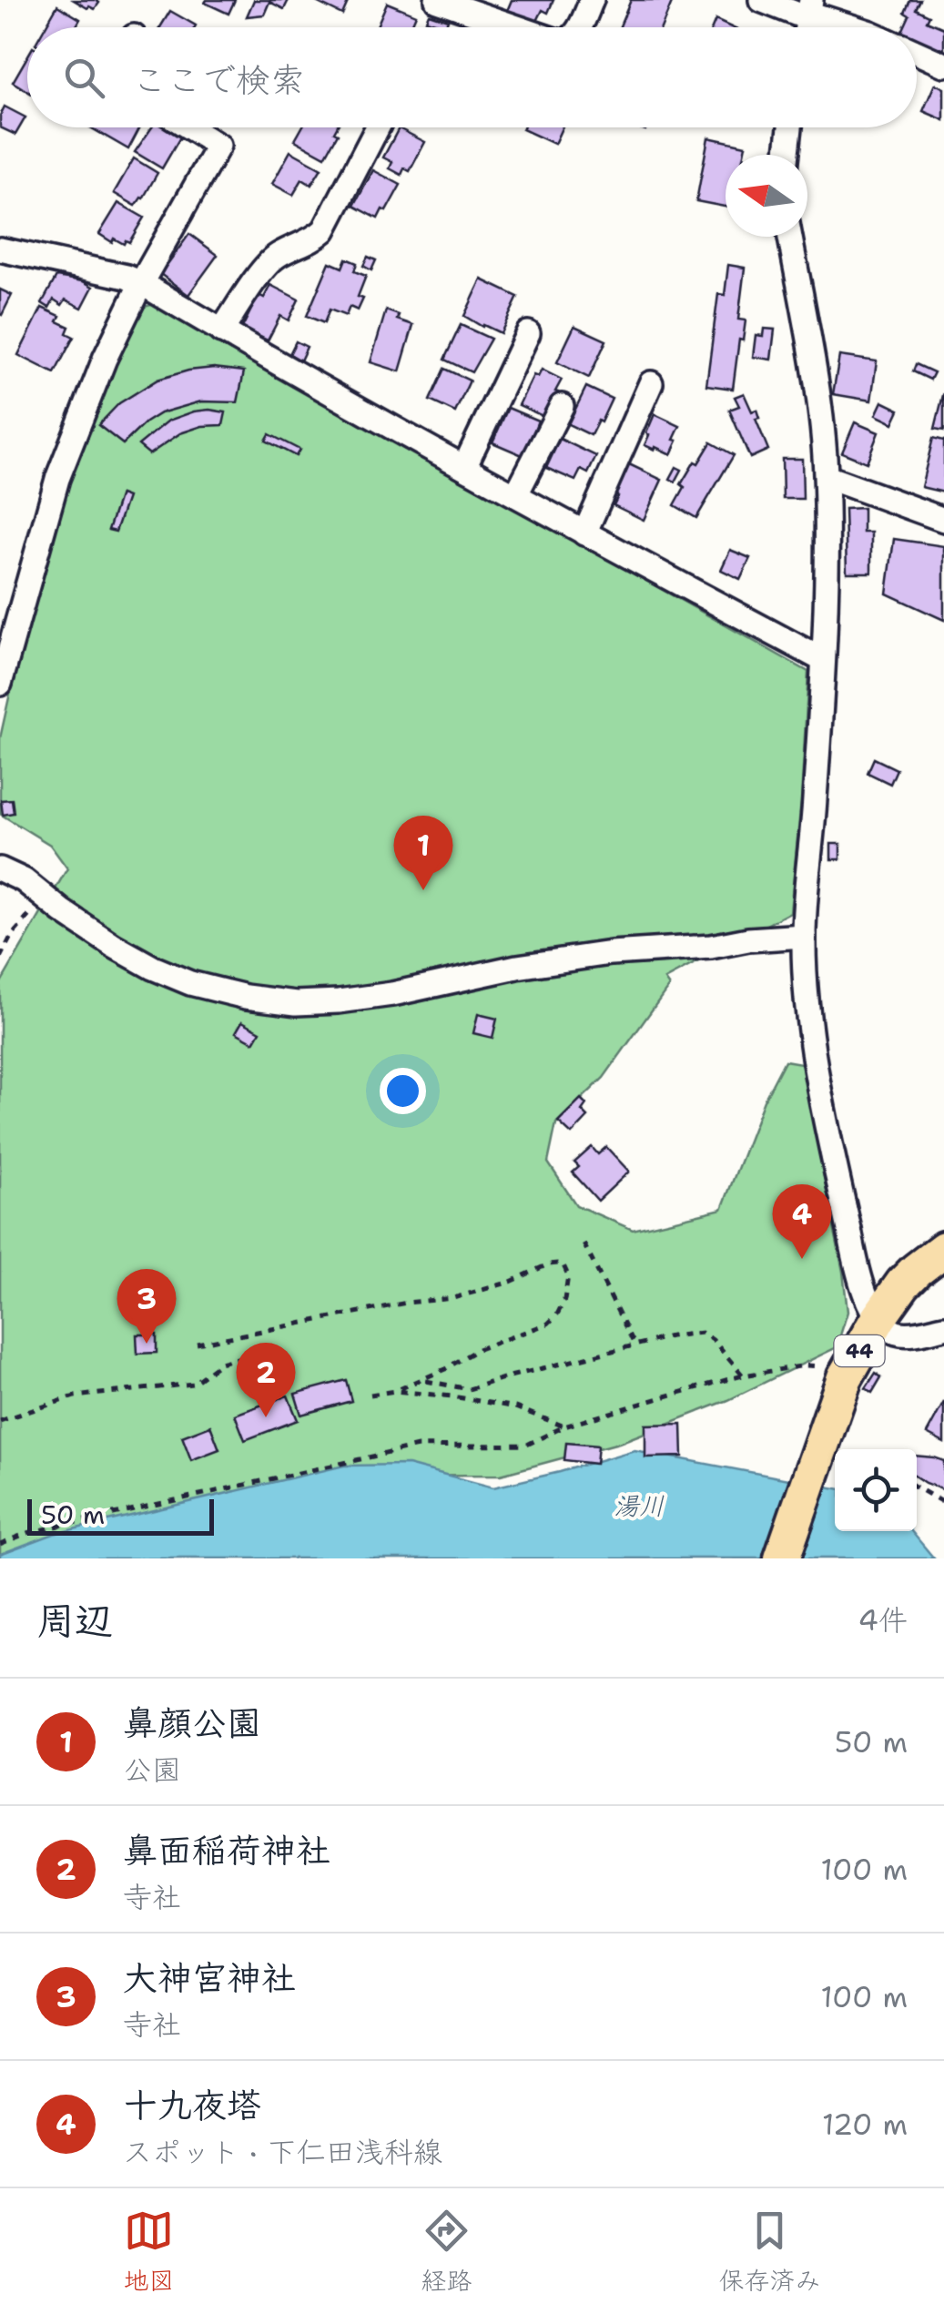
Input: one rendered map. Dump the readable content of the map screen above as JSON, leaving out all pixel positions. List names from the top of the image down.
{
  "streets": {
    "main road": ["44"]
  },
  "water": ["湯川"],
  "scale_bar": "50 m",
  "north": "left",
  "page": {
    "search": "ここで検索",
    "pins": [
      "1",
      "4",
      "3",
      "2"
    ],
    "scale": "50 m",
    "heading": ["周辺", "4件"],
    "list": [
      {
        "mark": "1",
        "name": "鼻顔公園",
        "note": "公園",
        "value": "50 m"
      },
      {
        "mark": "2",
        "name": "鼻面稲荷神社",
        "note": "寺社",
        "value": "100 m"
      },
      {
        "mark": "3",
        "name": "大神宮神社",
        "note": "寺社",
        "value": "100 m"
      },
      {
        "mark": "4",
        "name": "十九夜塔",
        "note": "スポット · 下仁田浅科線",
        "value": "120 m"
      }
    ],
    "nav": ["地図", "経路", "保存済み"]
  }
}
